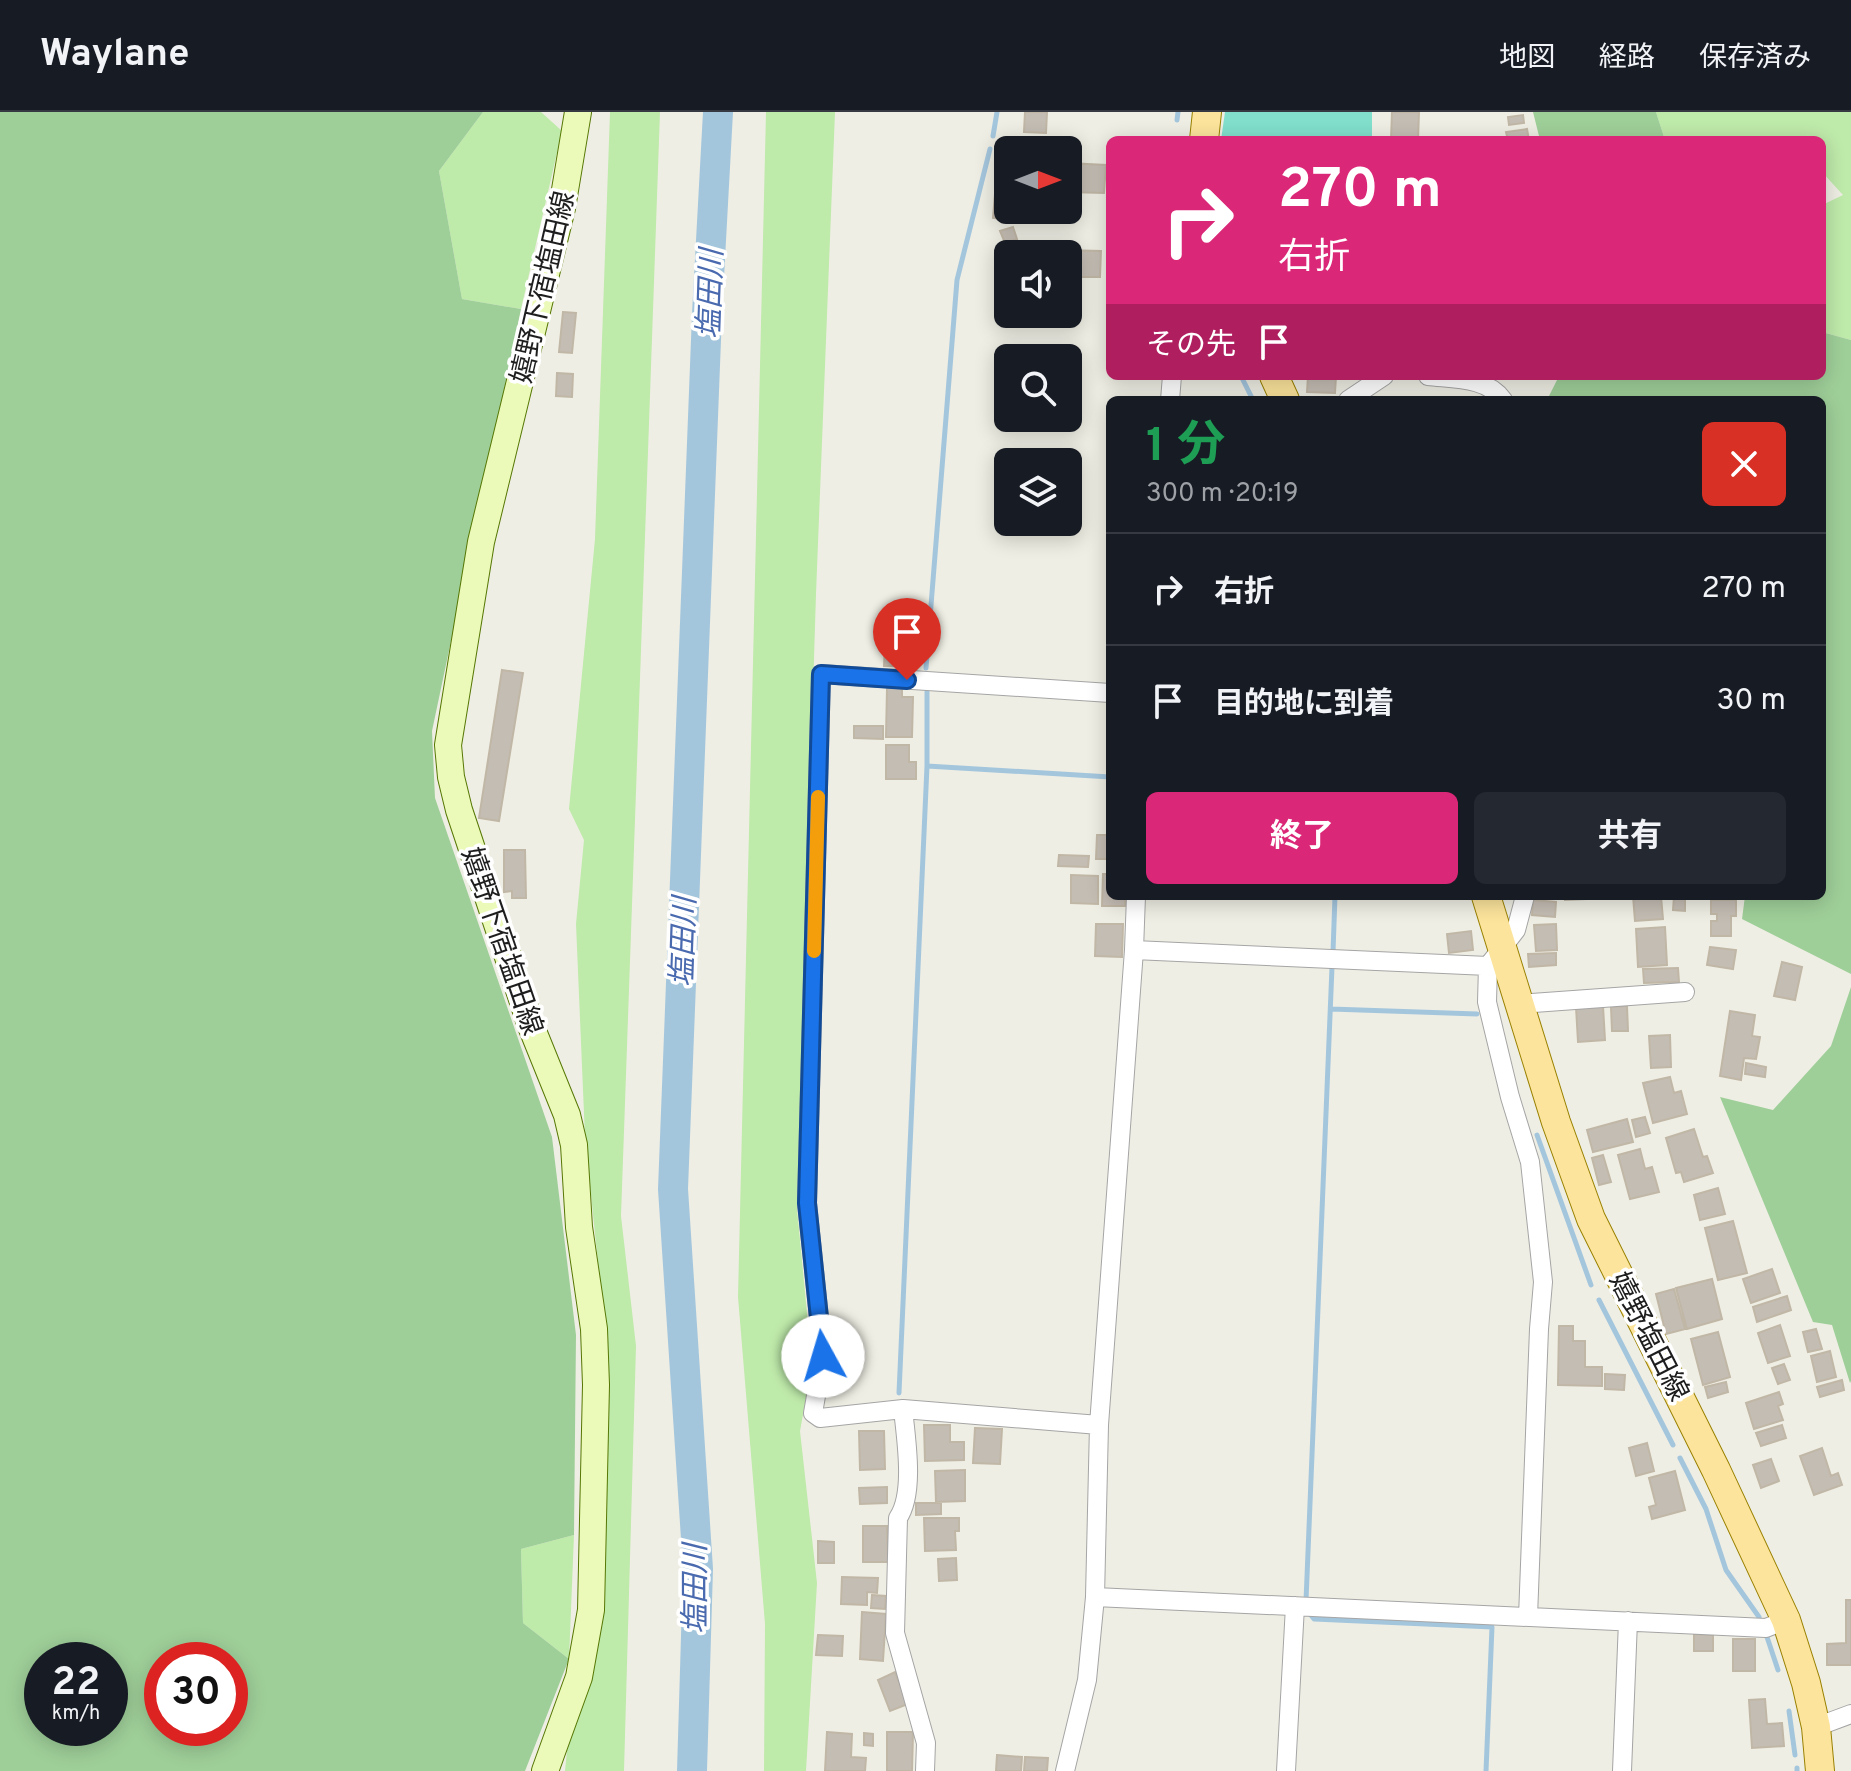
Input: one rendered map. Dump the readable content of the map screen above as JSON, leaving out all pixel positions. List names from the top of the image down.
{
  "streets": {
    "main road": ["嬉野下宿塩田線", "嬉野塩田線"]
  },
  "water": ["塩田川"],
  "north": "right",
  "page": {
    "header": "Waylane",
    "nav": ["地図", "経路", "保存済み"],
    "turn": ["270 m", "右折"],
    "then": "その先",
    "heading": ["1 分", "300 m · 20:19"],
    "list": [
      {
        "name": "右折",
        "value": "270 m"
      },
      {
        "name": "目的地に到着",
        "value": "30 m"
      }
    ],
    "buttons": ["終了", "共有"],
    "speed": "22 km/h",
    "limit": "30"
  }
}
